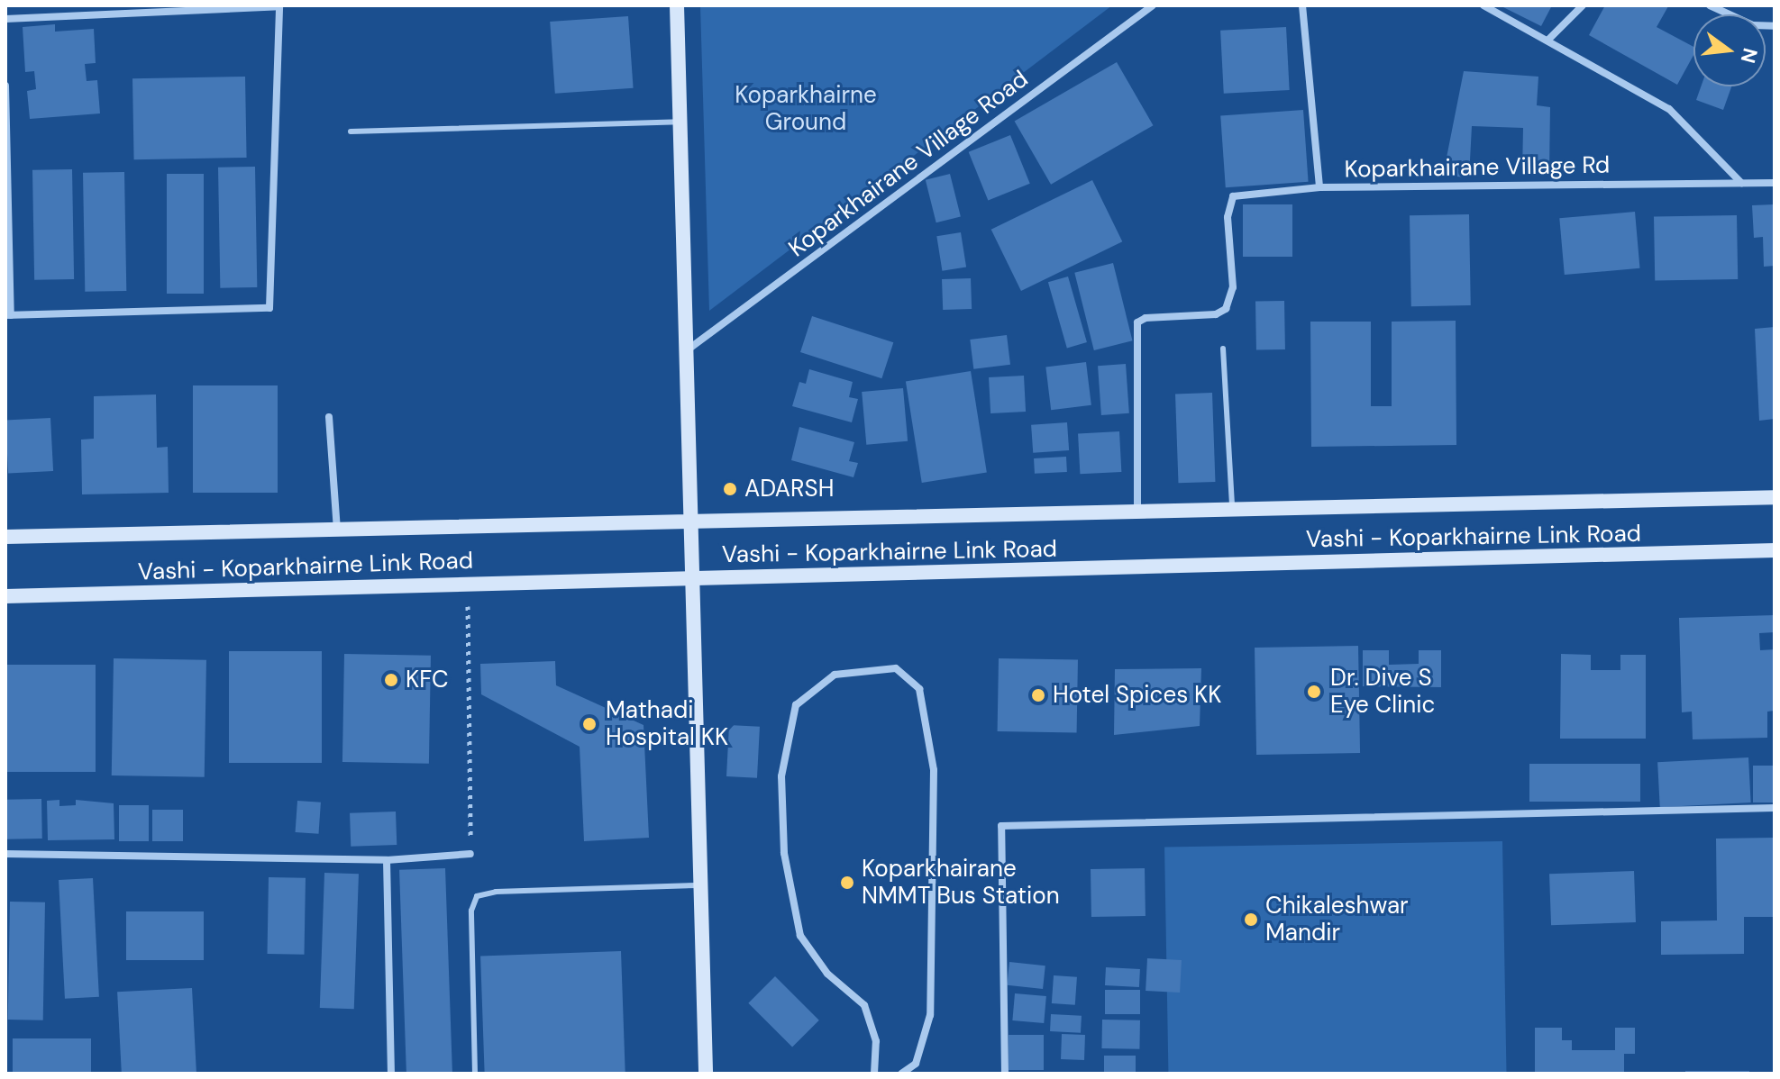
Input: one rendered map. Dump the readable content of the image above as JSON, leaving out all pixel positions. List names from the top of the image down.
{
  "streets": {
    "main road": ["Vashi - Koparkhairne Link Road"],
    "street": ["Koparkhairane Village Road", "Koparkhairane Village Rd"]
  },
  "parks": ["Koparkhairne Ground"],
  "places": [
    "ADARSH",
    "KFC",
    "Dr. Dive S Eye Clinic",
    "Hotel Spices KK",
    "Mathadi Hospital KK",
    "Koparkhairane NMMT Bus Station",
    "Chikaleshwar Mandir"
  ],
  "north": "right"
}
